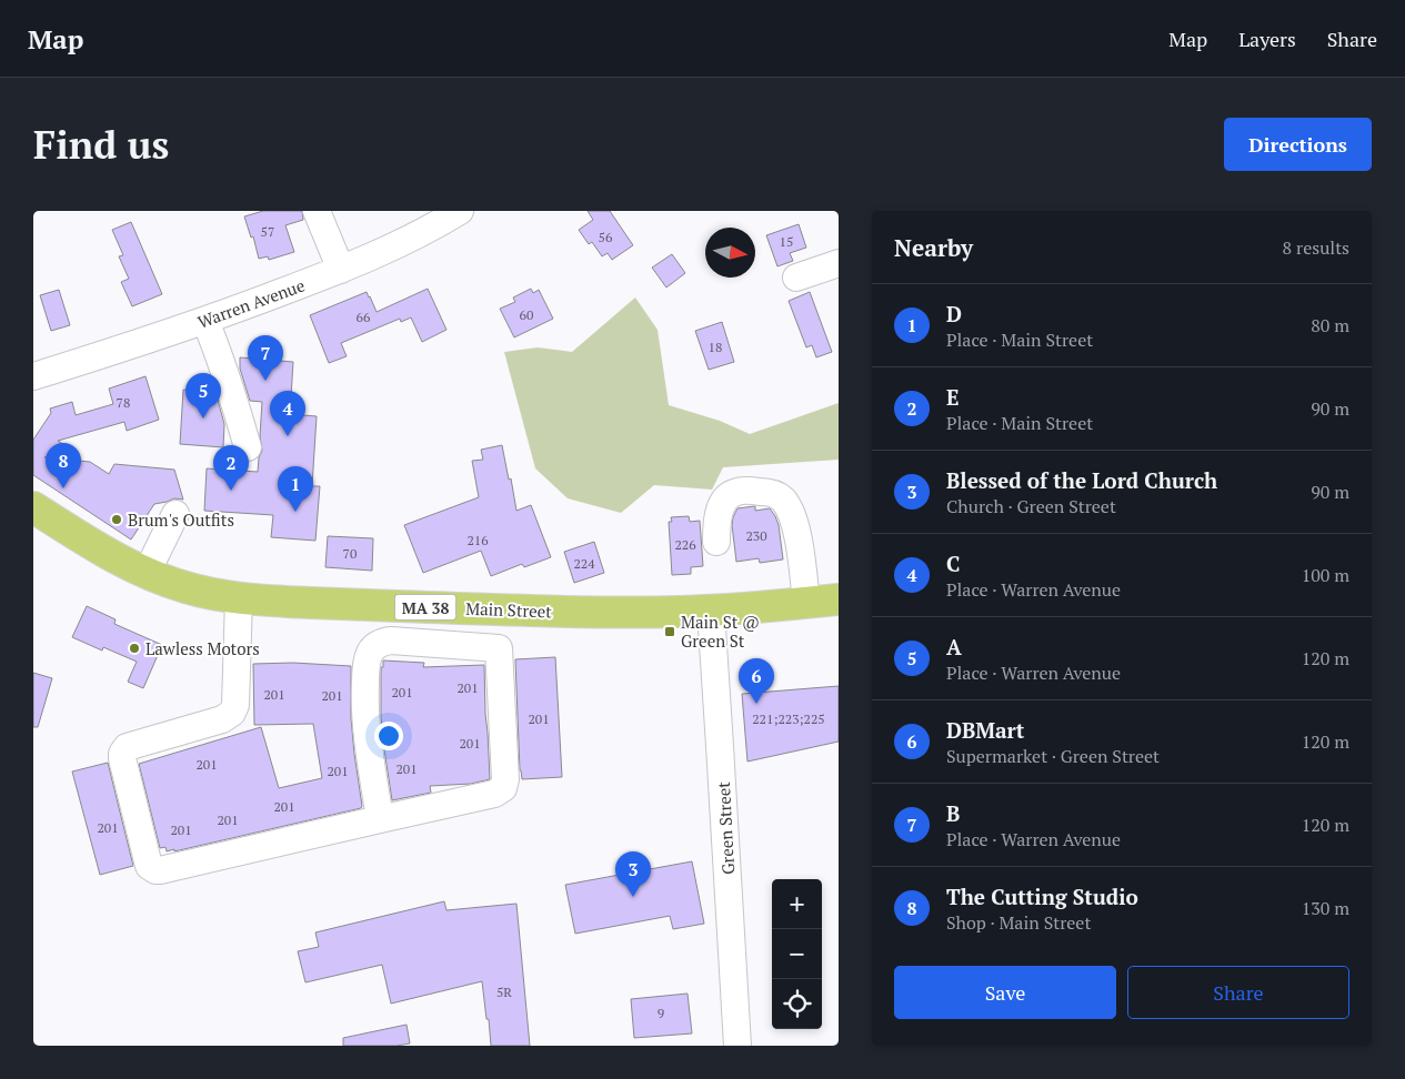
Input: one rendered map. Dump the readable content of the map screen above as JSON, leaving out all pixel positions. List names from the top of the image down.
{
  "streets": {
    "main road": ["MA 38", "Main Street"],
    "street": ["Warren Avenue", "Green Street"]
  },
  "crossings": [
    ["Main Street", "Green Street"]
  ],
  "places": {
    "other": ["Brum's Outfits", "Lawless Motors"],
    "transit": ["Main St @ Green St"]
  },
  "house_numbers": [
    "57",
    "56",
    "15",
    "60",
    "66",
    "18",
    "78",
    "230",
    "216",
    "226",
    "70",
    "224",
    "201",
    "201",
    "201",
    "201",
    "201",
    "221;223;225",
    "201",
    "201",
    "201",
    "201",
    "201",
    "201",
    "201",
    "201",
    "5R",
    "9"
  ],
  "north": "right",
  "page": {
    "header": "Map",
    "nav": ["Map", "Layers", "Share"],
    "buttons": [
      "Directions",
      ["Save", "Share"]
    ],
    "title": "Find us",
    "heading": ["Nearby", "8 results"],
    "list": [
      {
        "mark": "1",
        "name": "D",
        "note": "Place · Main Street",
        "value": "80 m"
      },
      {
        "mark": "2",
        "name": "E",
        "note": "Place · Main Street",
        "value": "90 m"
      },
      {
        "mark": "3",
        "name": "Blessed of the Lord Church",
        "note": "Church · Green Street",
        "value": "90 m"
      },
      {
        "mark": "4",
        "name": "C",
        "note": "Place · Warren Avenue",
        "value": "100 m"
      },
      {
        "mark": "5",
        "name": "A",
        "note": "Place · Warren Avenue",
        "value": "120 m"
      },
      {
        "mark": "6",
        "name": "DBMart",
        "note": "Supermarket · Green Street",
        "value": "120 m"
      },
      {
        "mark": "7",
        "name": "B",
        "note": "Place · Warren Avenue",
        "value": "120 m"
      },
      {
        "mark": "8",
        "name": "The Cutting Studio",
        "note": "Shop · Main Street",
        "value": "130 m"
      }
    ],
    "pins": [
      "7",
      "5",
      "4",
      "8",
      "2",
      "1",
      "6",
      "3"
    ],
    "map_buttons": ["+", "−"]
  }
}
